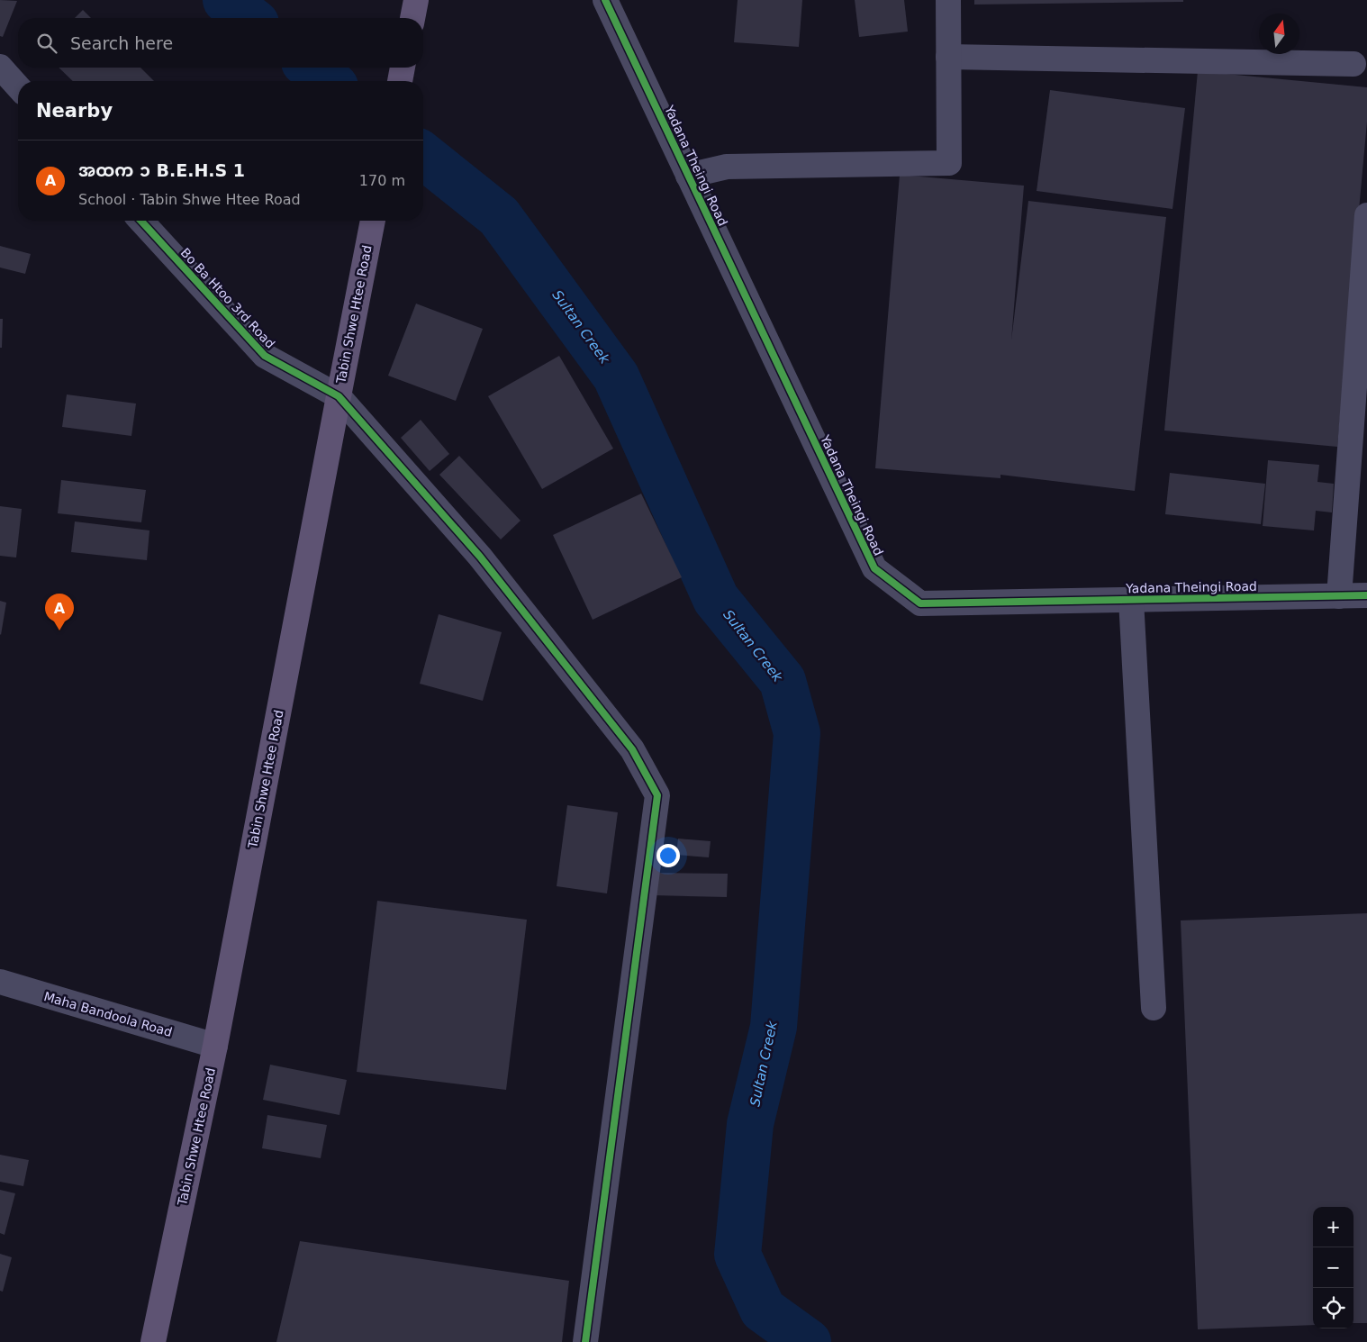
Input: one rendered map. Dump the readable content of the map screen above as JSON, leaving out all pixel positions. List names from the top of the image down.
{
  "streets": {
    "main road": ["Tabin Shwe Htee Road"],
    "street": ["Yadana Theingi Road", "Bo Ba Htoo 3rd Road", "Maha Bandoola Road"]
  },
  "crossings": [
    ["Bo Ba Htoo 3rd Road", "Tabin Shwe Htee Road"],
    ["Tabin Shwe Htee Road", "Maha Bandoola Road"]
  ],
  "water": ["Sultan Creek"],
  "north": "top",
  "page": {
    "search": "Search here",
    "heading": "Nearby",
    "list": [
      {
        "mark": "A",
        "name": "အထက ၁ B.E.H.S 1",
        "note": "School · Tabin Shwe Htee Road",
        "value": "170 m"
      }
    ],
    "pins": "A",
    "map_buttons": ["+", "−"]
  }
}
